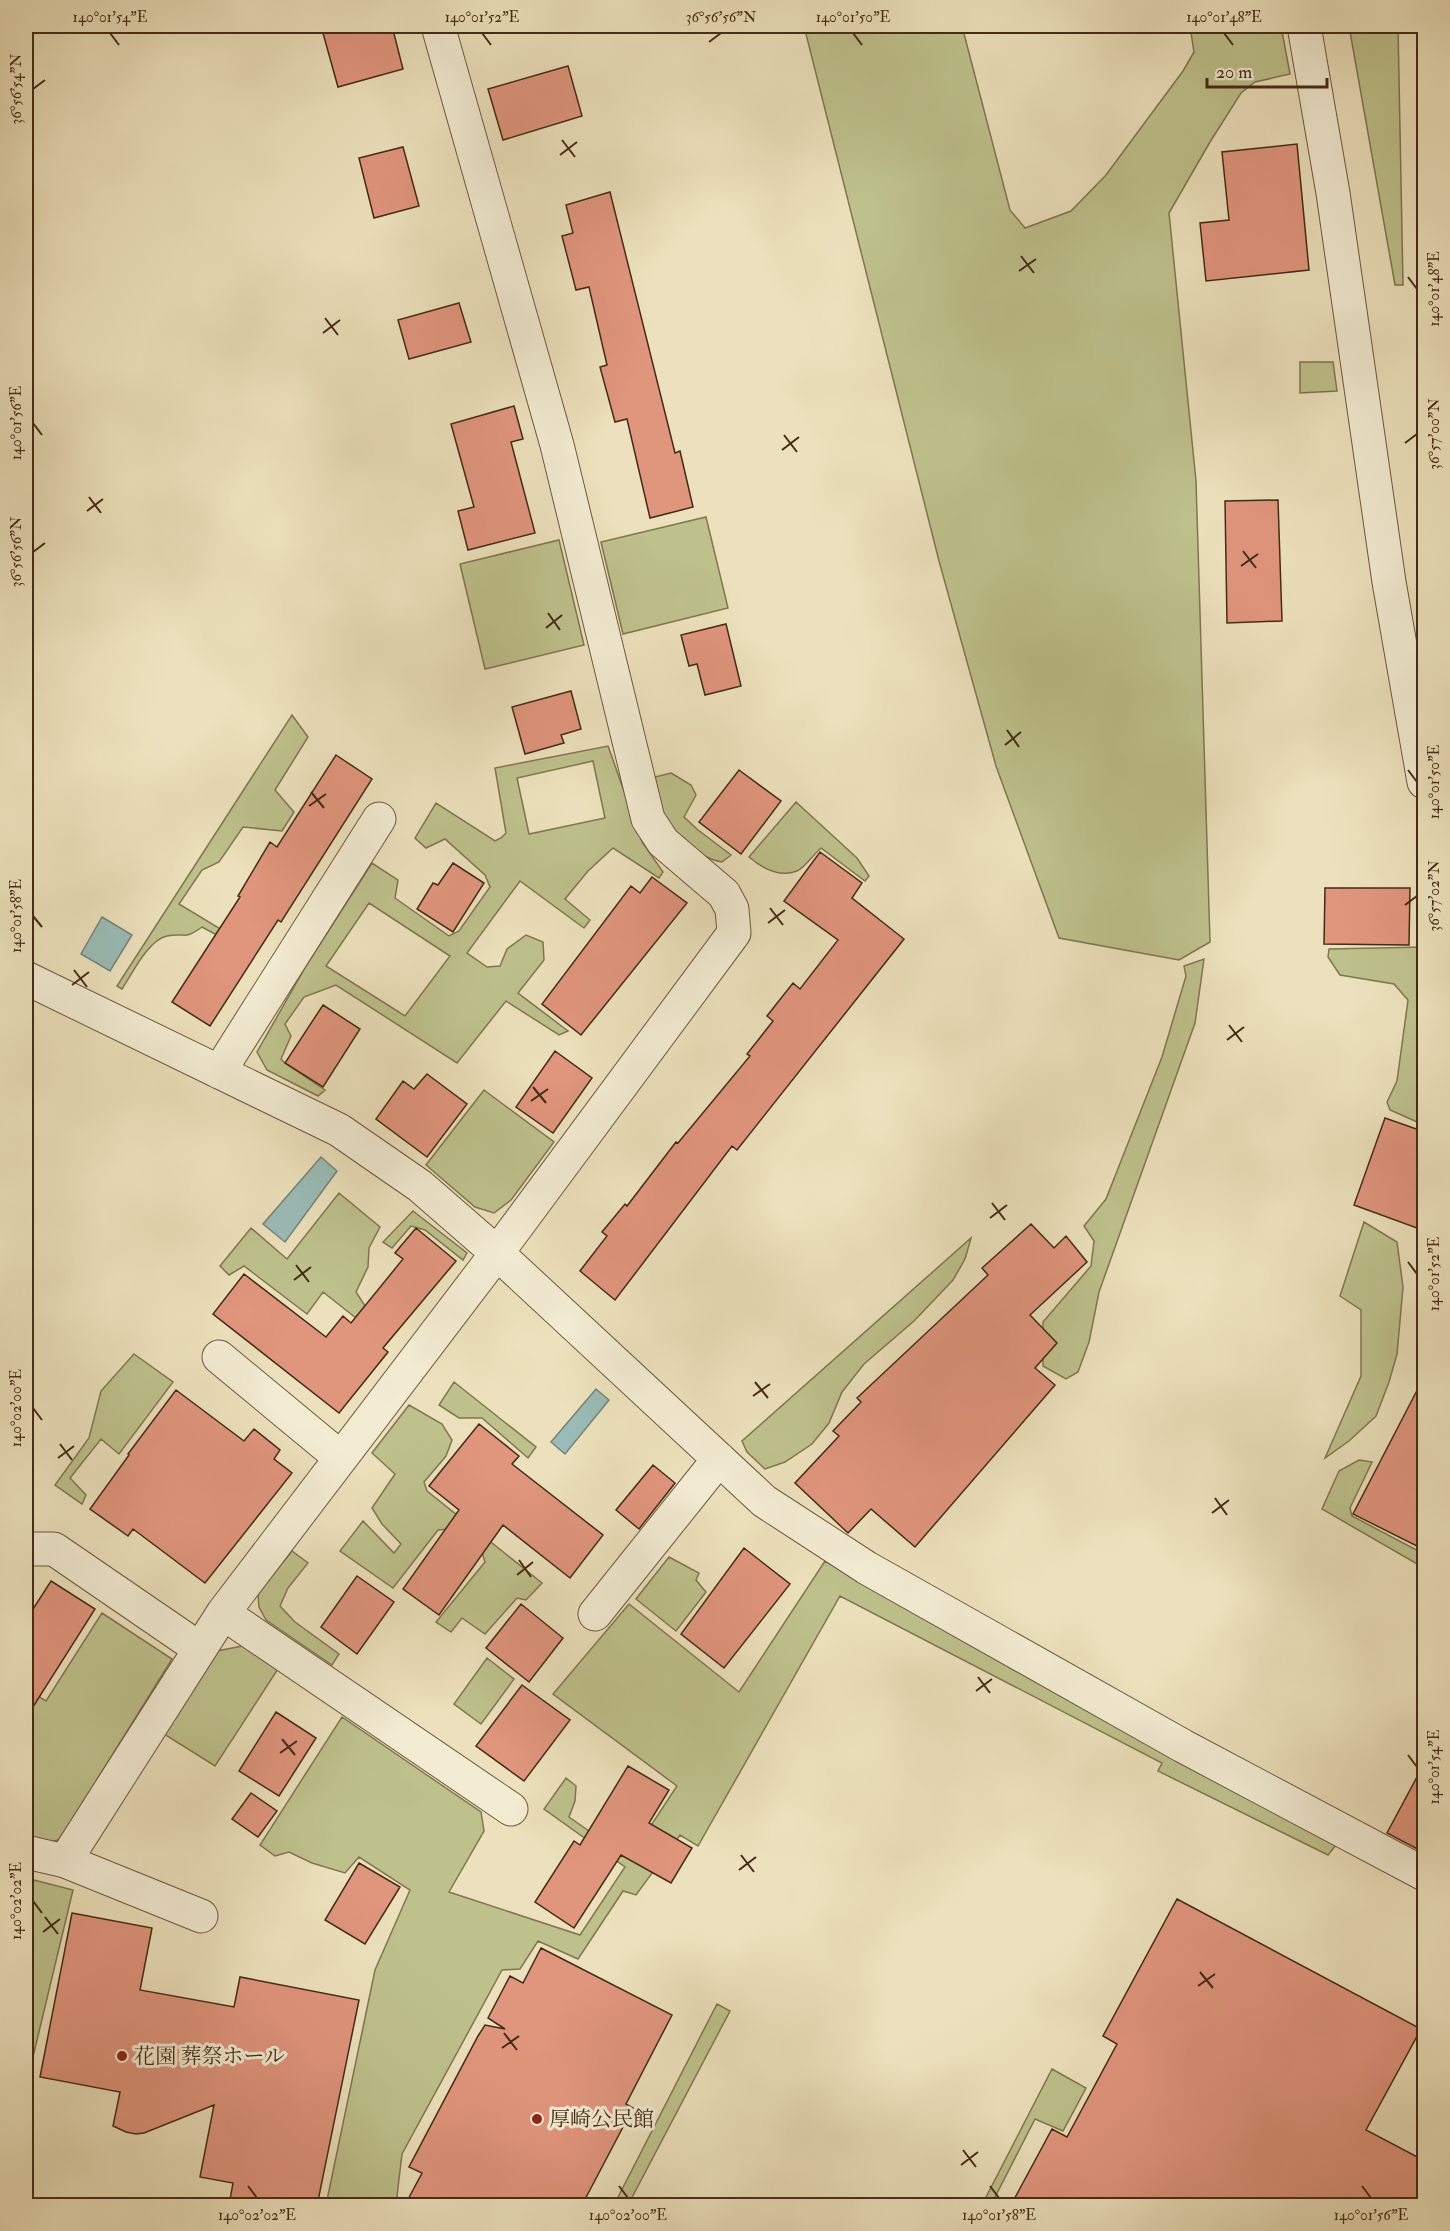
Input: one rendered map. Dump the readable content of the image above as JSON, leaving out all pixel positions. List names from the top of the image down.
{
  "places": ["花園 葬祭ホール", "厚崎公民館"],
  "scale_bar": "20 m",
  "coordinates": [
    "140°01'54\"E",
    "140°01'52\"E",
    "36°56'56\"N",
    "140°01'50\"E",
    "140°01'48\"E",
    "36°56'54\"N",
    "140°01'56\"E",
    "36°57'00\"N",
    "36°57'02\"N",
    "140°01'58\"E",
    "140°02'00\"E",
    "140°02'02\"E"
  ]
}
